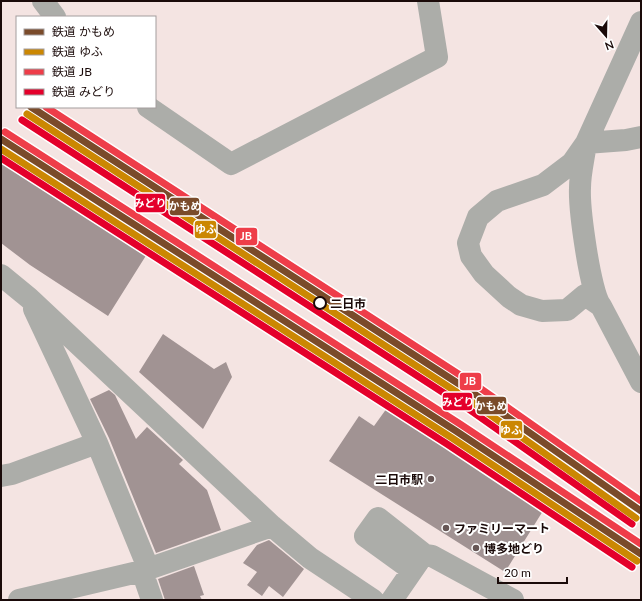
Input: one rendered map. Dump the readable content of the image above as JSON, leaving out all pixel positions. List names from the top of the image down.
{
  "places": [
    "二日市",
    "二日市駅",
    "ファミリーマート",
    "博多地どり"
  ],
  "lines": [
    "rail line かもめ",
    "rail line JB",
    "rail line ゆふ",
    "rail line みどり"
  ],
  "legend": [
    "鉄道 かもめ",
    "鉄道 ゆふ",
    "鉄道 JB",
    "鉄道 みどり"
  ],
  "scale_bar": "20 m",
  "north": "bottom"
}
